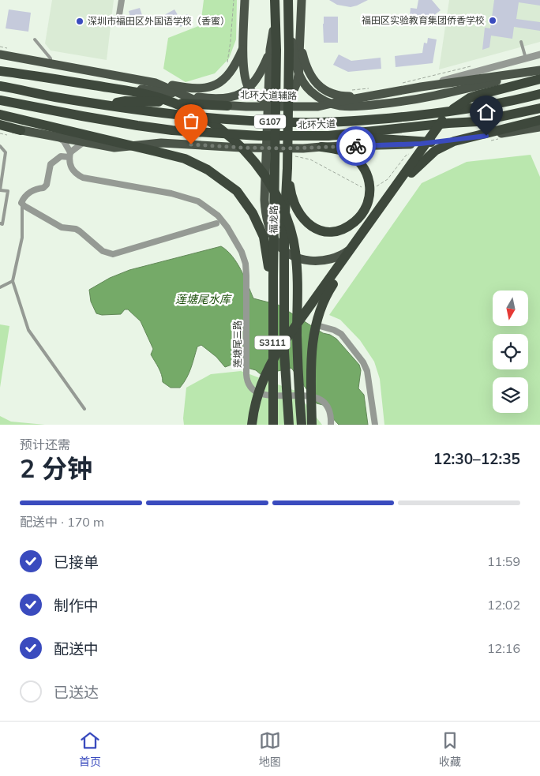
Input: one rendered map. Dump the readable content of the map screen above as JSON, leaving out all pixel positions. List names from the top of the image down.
{
  "streets": {
    "highway": [
      "G107",
      "北环大道",
      "福龙路",
      "S3111"
    ],
    "main road": ["北环大道辅路"],
    "street": ["莲塘尾三路"]
  },
  "water": ["莲塘尾水库"],
  "places": ["福田区实验教育集团侨香学校", "深圳市福田区外国语学校（香蜜）"],
  "north": "bottom",
  "page": {
    "heading": ["2 分钟", "预计还需", "12:30–12:35"],
    "bar": "配送中 · 170 m",
    "list": [
      ["已接单", "11:59"],
      ["制作中", "12:02"],
      ["配送中", "12:16"],
      "已送达"
    ],
    "tabs": ["首页", "地图", "收藏"]
  }
}
